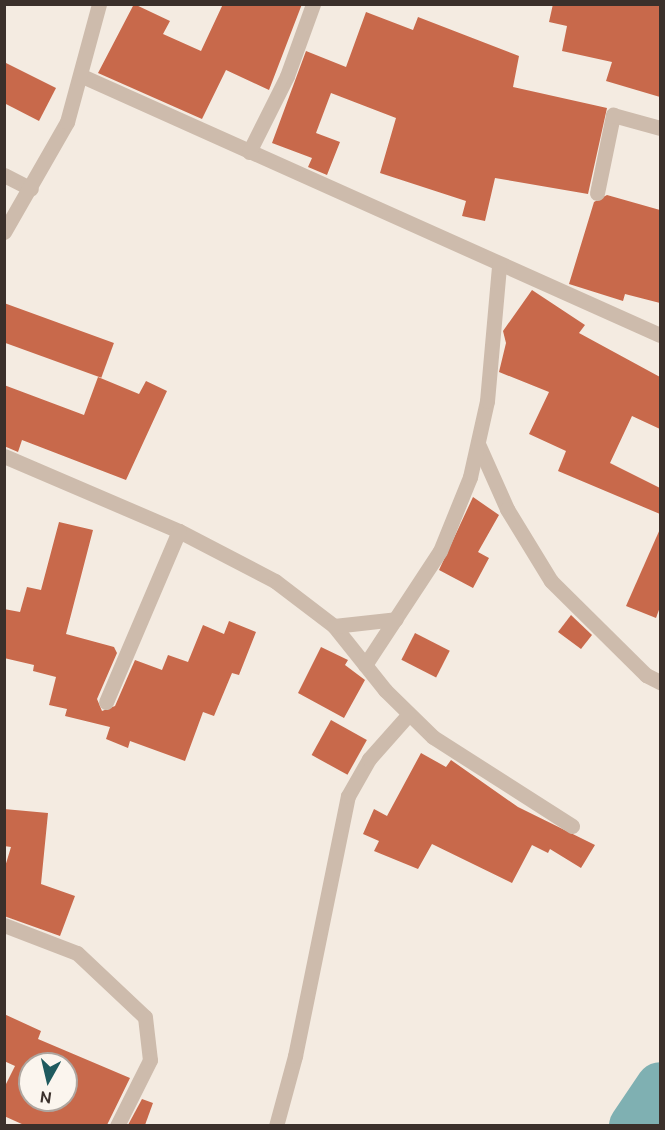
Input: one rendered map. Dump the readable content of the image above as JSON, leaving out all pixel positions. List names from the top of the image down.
{
  "north": "bottom"
}
